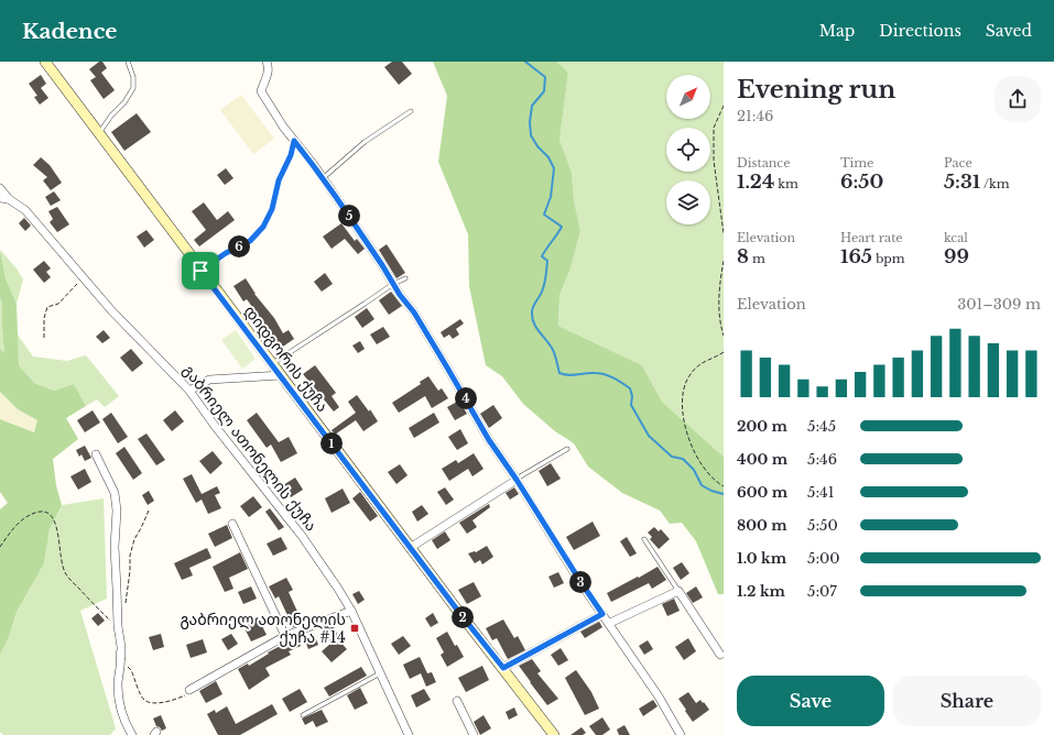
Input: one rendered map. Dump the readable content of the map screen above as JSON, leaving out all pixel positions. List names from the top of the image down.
{
  "streets": {
    "street": ["დიდგორის ქუჩა", "გაბრიელ ათონელის ქუჩა"]
  },
  "places": {
    "transit": ["გაბრიელ ათონელის ქუჩა #14"]
  },
  "north": "top right",
  "page": {
    "header": "Kadence",
    "nav": ["Map", "Directions", "Saved"],
    "heading": ["Evening run", "21:46"],
    "stats": [
      ["Distance", "1.24 km"],
      ["Time", "6:50"],
      ["Pace", "5:31 /km"],
      ["Elevation", "8 m"],
      ["Heart rate", "165 bpm"],
      ["kcal", "99"]
    ],
    "pins": [
      "5",
      "6",
      "4",
      "1",
      "3",
      "2"
    ],
    "chart": ["Elevation", "301–309 m"],
    "list": [
      {
        "name": "200 m",
        "note": "5:45"
      },
      {
        "name": "400 m",
        "note": "5:46"
      },
      {
        "name": "600 m",
        "note": "5:41"
      },
      {
        "name": "800 m",
        "note": "5:50"
      },
      {
        "name": "1.0 km",
        "note": "5:00"
      },
      {
        "name": "1.2 km",
        "note": "5:07"
      }
    ],
    "buttons": ["Save", "Share"]
  }
}
